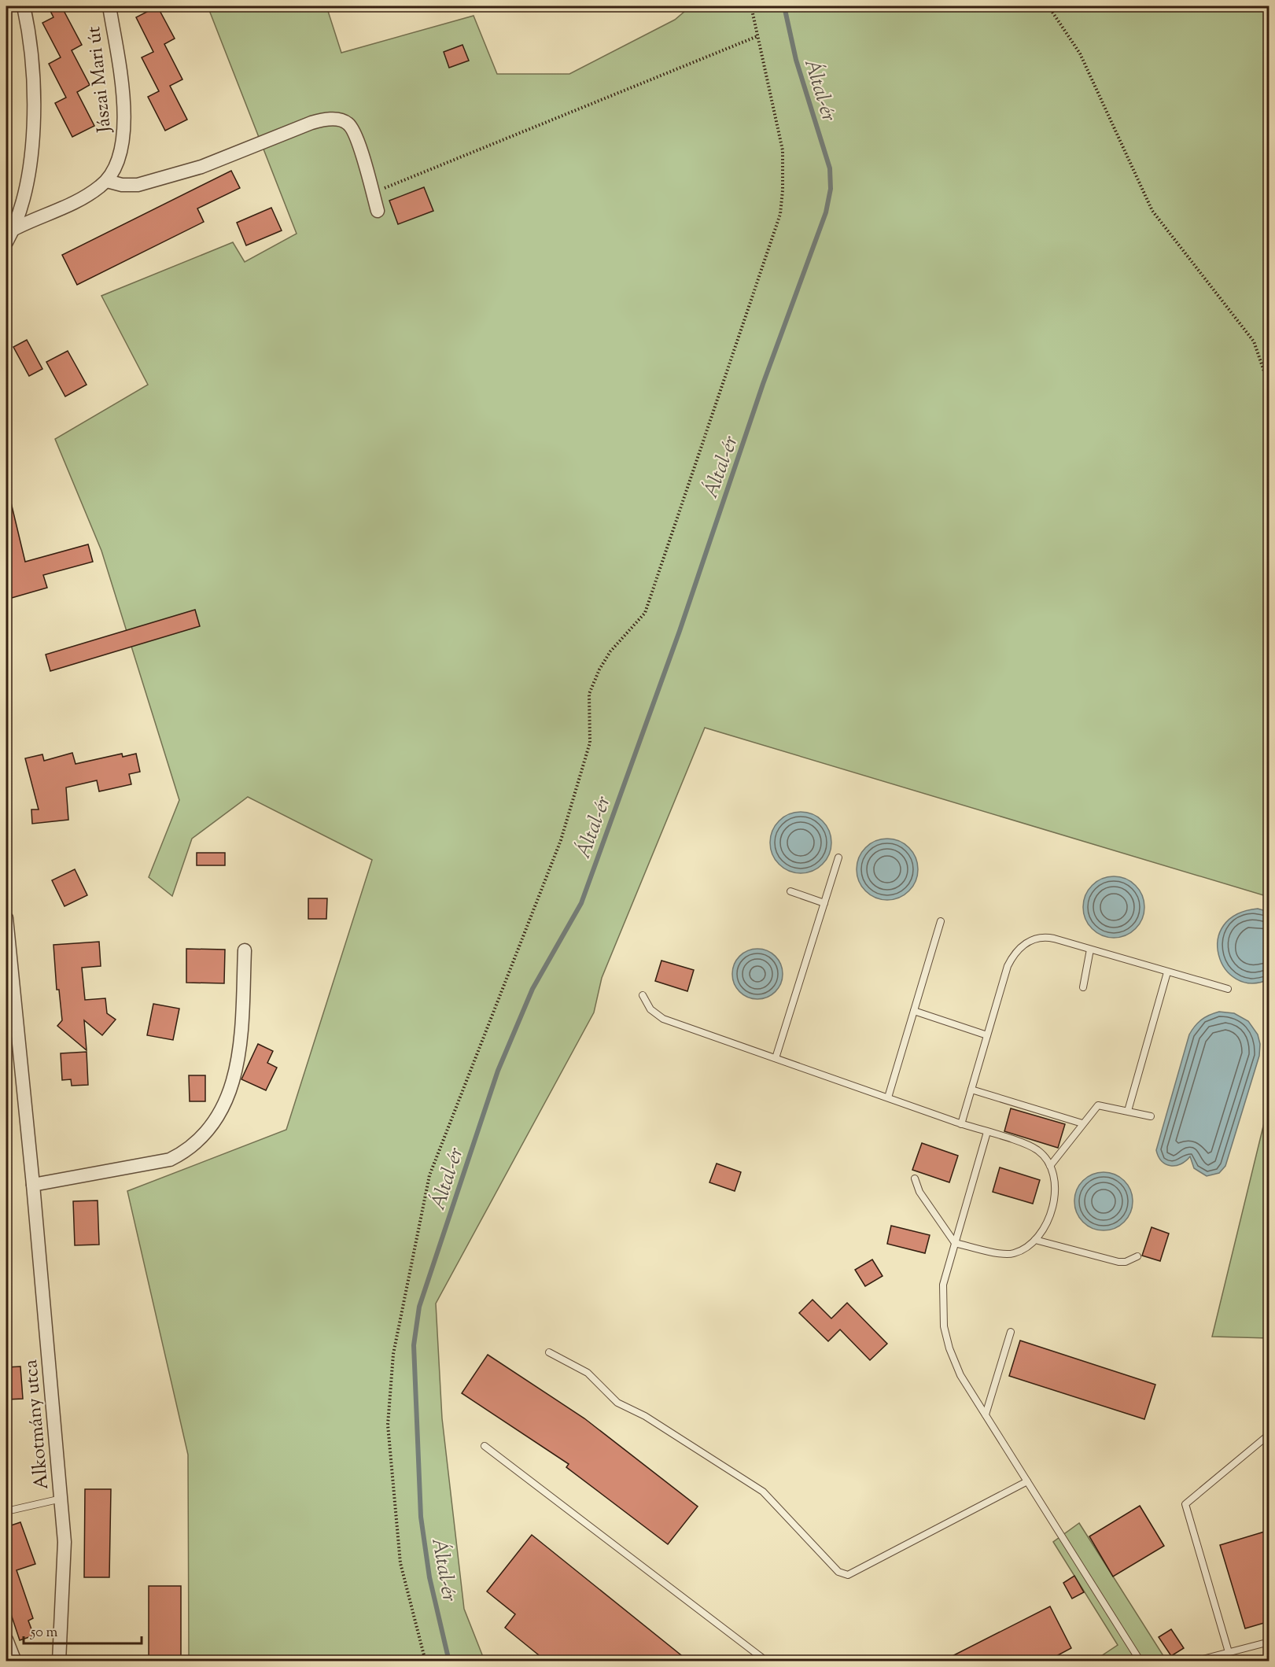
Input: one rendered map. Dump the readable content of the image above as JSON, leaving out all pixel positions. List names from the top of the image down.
{
  "streets": {
    "street": ["Jászai Mari út", "Alkotmány utca"]
  },
  "water": ["Által-ér"],
  "scale_bar": "50 m"
}
